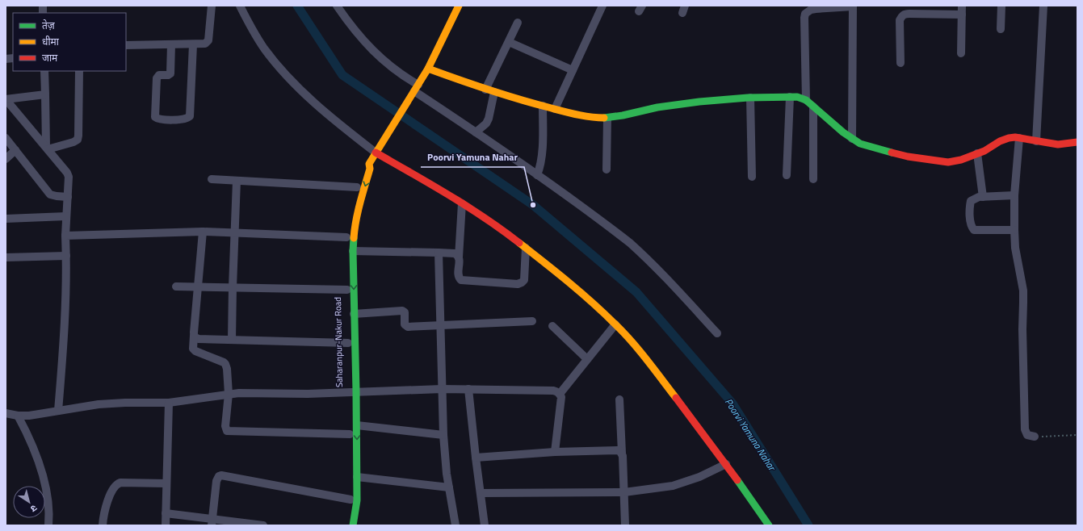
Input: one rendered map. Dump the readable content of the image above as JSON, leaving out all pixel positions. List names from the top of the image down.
{
  "streets": {
    "street": ["Saharanpur-Nakur Road"]
  },
  "water": ["Poorvi Yamuna Nahar"],
  "places": ["Poorvi Yamuna Nahar"],
  "legend": ["तेज़", "धीमा", "जाम"],
  "north": "bottom right"
}
